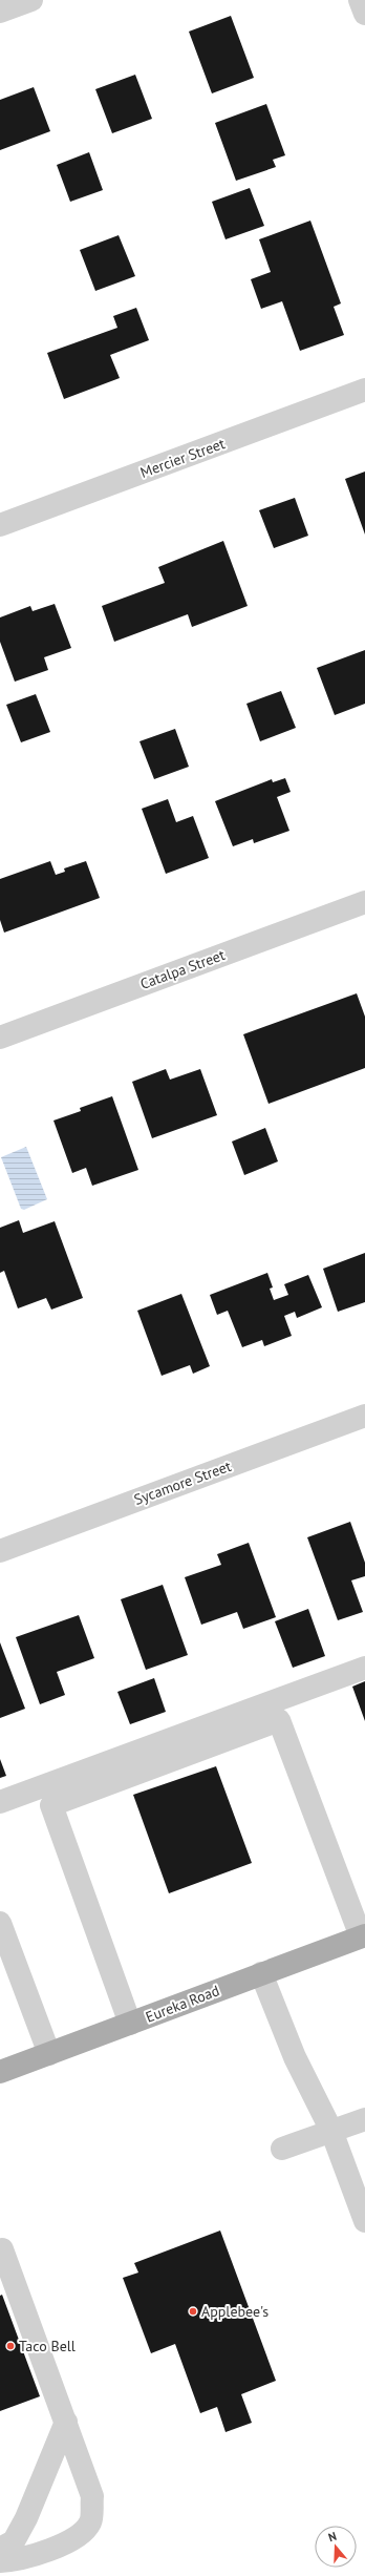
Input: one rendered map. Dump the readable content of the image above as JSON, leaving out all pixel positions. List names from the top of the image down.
{
  "streets": {
    "main road": ["Eureka Road"],
    "street": ["Mercier Street", "Catalpa Street", "Sycamore Street"]
  },
  "places": ["Applebee's", "Taco Bell"],
  "north": "top"
}
